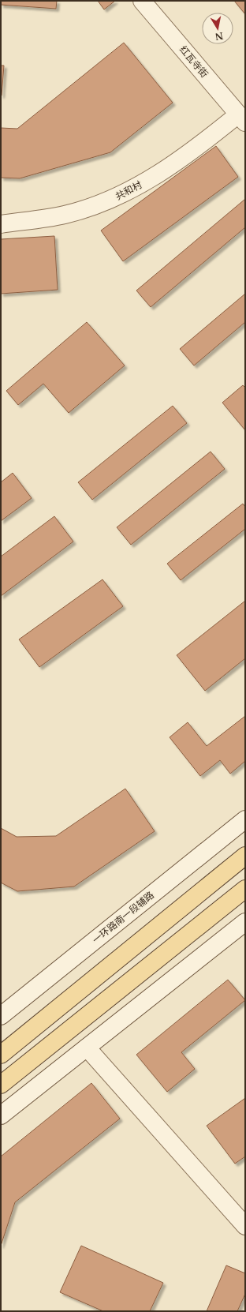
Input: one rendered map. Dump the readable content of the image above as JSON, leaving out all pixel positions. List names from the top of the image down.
{
  "streets": {
    "street": ["红瓦寺街", "共和村", "一环路南一段辅路"]
  },
  "crossings": [
    ["红瓦寺街", "共和村"]
  ],
  "north": "bottom"
}
